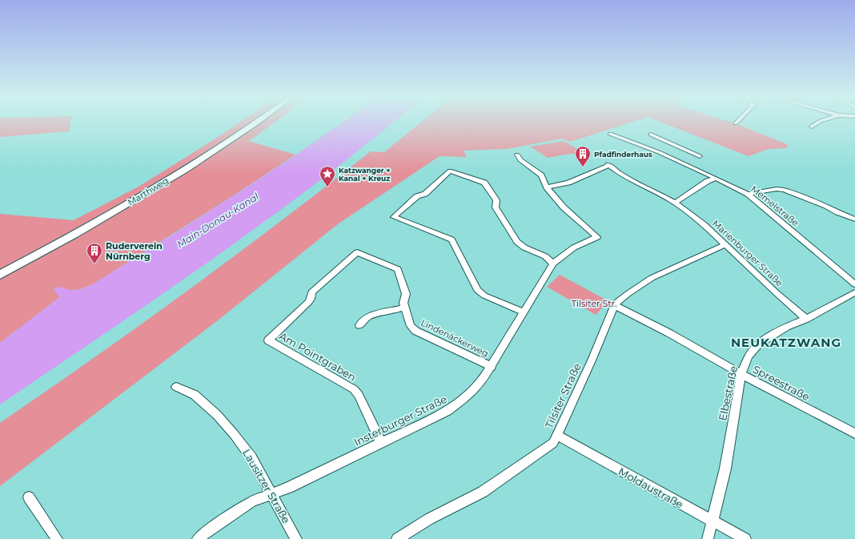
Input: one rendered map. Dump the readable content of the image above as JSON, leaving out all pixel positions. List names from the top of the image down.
{
  "streets": {
    "main road": ["Marthweg"],
    "street": [
      "Memelstraße",
      "Marienburger Straße",
      "Lindenäckerweg",
      "Am Pointgraben",
      "Spreestraße",
      "Elbestraße",
      "Tilsiter Straße",
      "Insterburger Straße",
      "Lausitzer Straße",
      "Moldaustraße"
    ]
  },
  "crossings": [
    ["Marienburger Straße", "Elbestraße"],
    ["Marienburger Straße", "Tilsiter Straße"],
    ["Marienburger Straße", "Insterburger Straße"],
    ["Lindenäckerweg", "Am Pointgraben"],
    ["Lindenäckerweg", "Insterburger Straße"],
    ["Am Pointgraben", "Insterburger Straße"],
    ["Spreestraße", "Elbestraße"],
    ["Spreestraße", "Tilsiter Straße"],
    ["Elbestraße", "Moldaustraße"],
    ["Tilsiter Straße", "Moldaustraße"],
    ["Insterburger Straße", "Lausitzer Straße"]
  ],
  "districts": ["NEUKATZWANG"],
  "water": ["Main-Donau-Kanal"],
  "parks": ["Tilsiter Str."],
  "places": {
    "building": ["Pfadfinderhaus", "Ruderverein Nürnberg"],
    "place": ["Katzwanger + Kanal + Kreuz"]
  }
}
